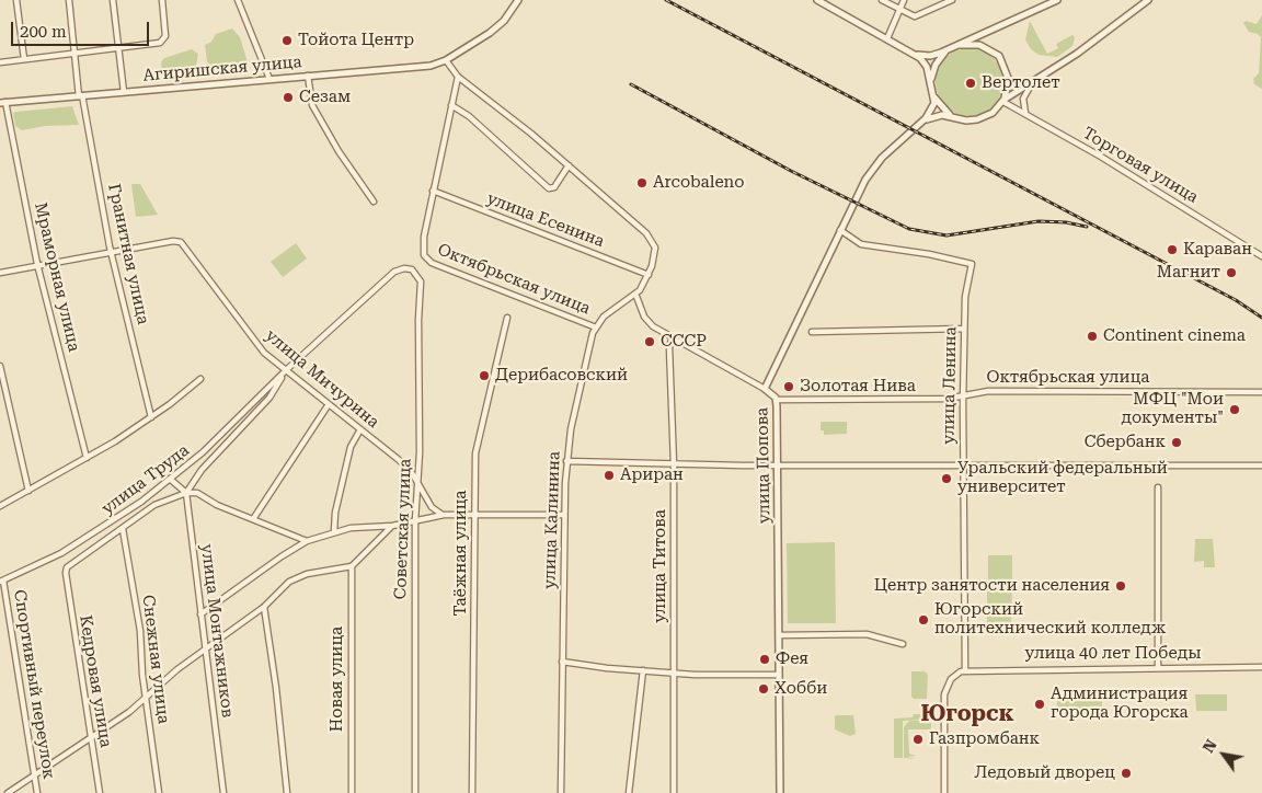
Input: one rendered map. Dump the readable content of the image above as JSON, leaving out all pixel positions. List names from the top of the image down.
{
  "streets": {
    "street": [
      "Агиришская улица",
      "Торговая улица",
      "улица Есенина",
      "Гранитная улица",
      "Мраморная улица",
      "Октябрьская улица",
      "улица Мичурина",
      "улица Ленина",
      "улица Попова",
      "улица Труда",
      "улица Калинина",
      "Советская улица",
      "Таёжная улица",
      "улица Титова",
      "улица Монтажников",
      "улица 40 лет Победы",
      "Снежная улица",
      "Новая улица",
      "Кедровая улица",
      "Спортивный переулок"
    ]
  },
  "crossings": [
    ["Агиришская улица", "Гранитная улица"],
    ["Агиришская улица", "Мраморная улица"],
    ["улица Есенина", "Октябрьская улица"],
    ["улица Есенина", "улица Калинина"],
    ["Гранитная улица", "улица Мичурина"],
    ["Октябрьская улица", "улица Ленина"],
    ["Октябрьская улица", "улица Попова"],
    ["Октябрьская улица", "улица Калинина"],
    ["улица Мичурина", "улица Труда"],
    ["улица Мичурина", "Советская улица"],
    ["улица Ленина", "улица Попова"],
    ["улица Ленина", "улица 40 лет Победы"],
    ["улица Труда", "Советская улица"],
    ["улица Труда", "улица Монтажников"],
    ["улица Труда", "Снежная улица"],
    ["улица Труда", "Кедровая улица"],
    ["улица Труда", "Спортивный переулок"]
  ],
  "districts": ["Югорск"],
  "places": [
    "Тойота Центр",
    "Вертолет",
    "Сезам",
    "Arcobaleno",
    "Караван",
    "Магнит",
    "Continent cinema",
    "СССР",
    "Дерибасовский",
    "Золотая Нива",
    "МФЦ \"Мои документы\"",
    "Сбербанк",
    "Ариран",
    "Уральский федеральный университет",
    "Центр занятости населения",
    "Югорский политехнический колледж",
    "Фея",
    "Хобби",
    "Администрация города Югорска",
    "Газпромбанк",
    "Ледовый дворец"
  ],
  "scale_bar": "200 m",
  "north": "top left"
}
